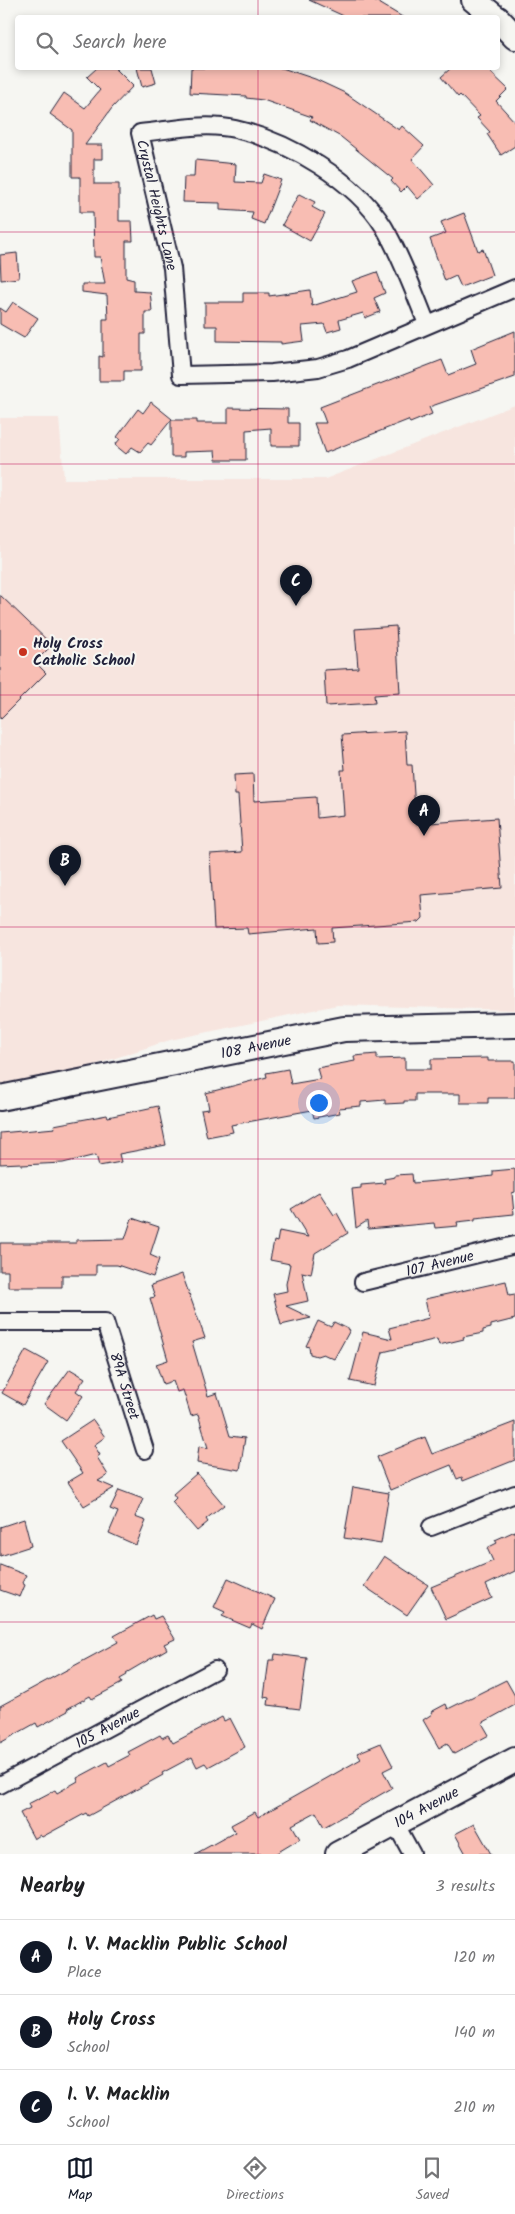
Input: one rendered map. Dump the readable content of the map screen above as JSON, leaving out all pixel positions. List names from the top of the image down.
{
  "streets": {
    "street": [
      "Crystal Heights Lane",
      "108 Avenue",
      "107 Avenue",
      "89A Street",
      "105 Avenue",
      "104 Avenue"
    ]
  },
  "places": ["Holy Cross Catholic School"],
  "page": {
    "search": "Search here",
    "pins": ["C", "A", "B"],
    "heading": ["Nearby", "3 results"],
    "list": [
      {
        "mark": "A",
        "name": "I. V. Macklin Public School",
        "note": "Place",
        "value": "120 m"
      },
      {
        "mark": "B",
        "name": "Holy Cross",
        "note": "School",
        "value": "140 m"
      },
      {
        "mark": "C",
        "name": "I. V. Macklin",
        "note": "School",
        "value": "210 m"
      }
    ],
    "nav": ["Map", "Directions", "Saved"]
  }
}
